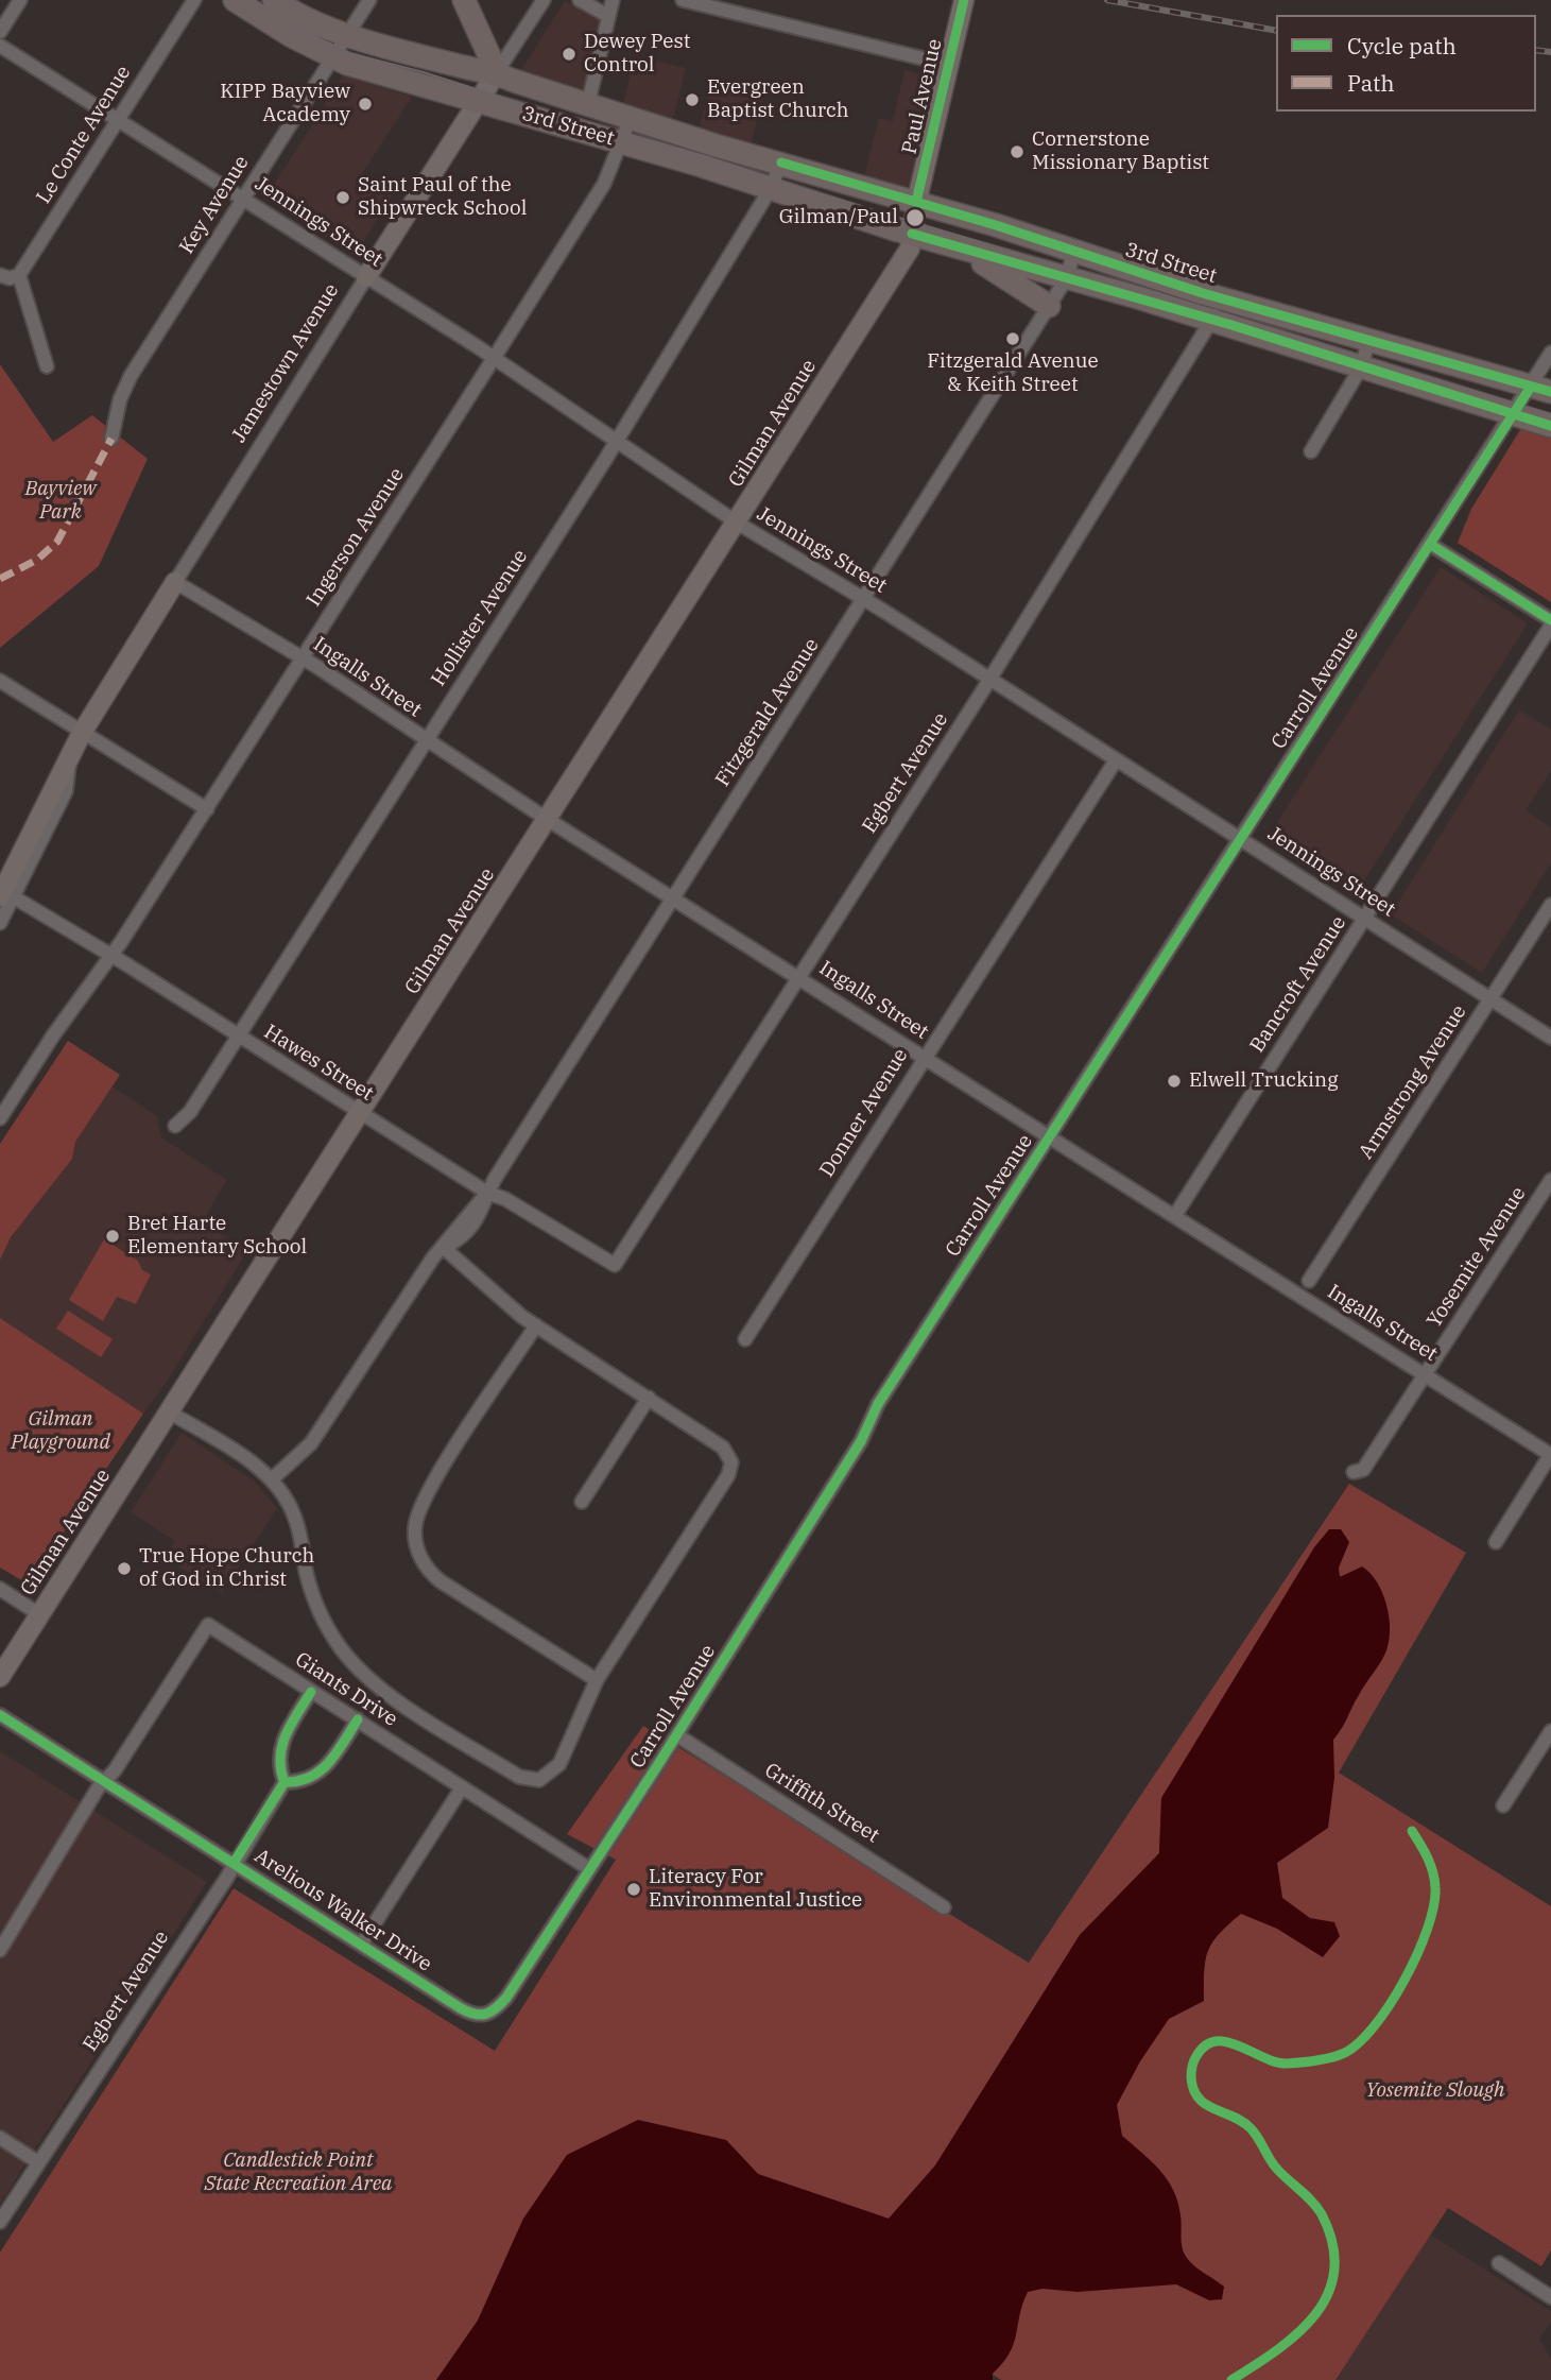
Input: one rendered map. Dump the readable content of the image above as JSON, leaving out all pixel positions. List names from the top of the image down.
{
  "streets": {
    "main road": ["3rd Street"],
    "street": [
      "Paul Avenue",
      "Le Conte Avenue",
      "Key Avenue",
      "Jennings Street",
      "Jamestown Avenue",
      "Gilman Avenue",
      "Ingerson Avenue",
      "Hollister Avenue",
      "Ingalls Street",
      "Carroll Avenue",
      "Fitzgerald Avenue",
      "Egbert Avenue",
      "Bancroft Avenue",
      "Hawes Street",
      "Armstrong Avenue",
      "Donner Avenue",
      "Yosemite Avenue",
      "Giants Drive",
      "Griffith Street",
      "Arelious Walker Drive"
    ]
  },
  "crossings": [
    ["Paul Avenue", "3rd Street"],
    ["Paul Avenue", "Gilman Avenue"],
    ["3rd Street", "Key Avenue"],
    ["3rd Street", "Jamestown Avenue"],
    ["3rd Street", "Gilman Avenue"],
    ["3rd Street", "Ingerson Avenue"],
    ["3rd Street", "Hollister Avenue"],
    ["3rd Street", "Carroll Avenue"],
    ["3rd Street", "Fitzgerald Avenue"],
    ["3rd Street", "Egbert Avenue"],
    ["Le Conte Avenue", "Jennings Street"],
    ["Key Avenue", "Jennings Street"],
    ["Jennings Street", "Jamestown Avenue"],
    ["Jennings Street", "Gilman Avenue"],
    ["Jennings Street", "Ingerson Avenue"],
    ["Jennings Street", "Hollister Avenue"],
    ["Jennings Street", "Carroll Avenue"],
    ["Jennings Street", "Fitzgerald Avenue"],
    ["Jennings Street", "Egbert Avenue"],
    ["Jennings Street", "Bancroft Avenue"],
    ["Jennings Street", "Armstrong Avenue"],
    ["Jennings Street", "Donner Avenue"],
    ["Jamestown Avenue", "Ingalls Street"],
    ["Jamestown Avenue", "Hawes Street"],
    ["Gilman Avenue", "Ingalls Street"],
    ["Gilman Avenue", "Hawes Street"],
    ["Ingerson Avenue", "Ingalls Street"],
    ["Ingerson Avenue", "Hawes Street"],
    ["Hollister Avenue", "Ingalls Street"],
    ["Hollister Avenue", "Hawes Street"],
    ["Ingalls Street", "Carroll Avenue"],
    ["Ingalls Street", "Fitzgerald Avenue"],
    ["Ingalls Street", "Egbert Avenue"],
    ["Ingalls Street", "Bancroft Avenue"],
    ["Ingalls Street", "Donner Avenue"],
    ["Ingalls Street", "Yosemite Avenue"],
    ["Carroll Avenue", "Giants Drive"],
    ["Carroll Avenue", "Griffith Street"],
    ["Carroll Avenue", "Arelious Walker Drive"],
    ["Fitzgerald Avenue", "Hawes Street"],
    ["Egbert Avenue", "Hawes Street"],
    ["Egbert Avenue", "Arelious Walker Drive"],
    ["Giants Drive", "Arelious Walker Drive"]
  ],
  "parks": [
    "Bayview Park",
    "Gilman Playground",
    "Yosemite Slough",
    "Candlestick Point State Recreation Area"
  ],
  "places": [
    "Dewey Pest Control",
    "Evergreen Baptist Church",
    "KIPP Bayview Academy",
    "Cornerstone Missionary Baptist",
    "Saint Paul of the Shipwreck School",
    "Gilman/Paul",
    "Fitzgerald Avenue & Keith Street",
    "Elwell Trucking",
    "Bret Harte Elementary School",
    "True Hope Church of God in Christ",
    "Literacy For Environmental Justice"
  ],
  "legend": ["Cycle path", "Path"]
}
